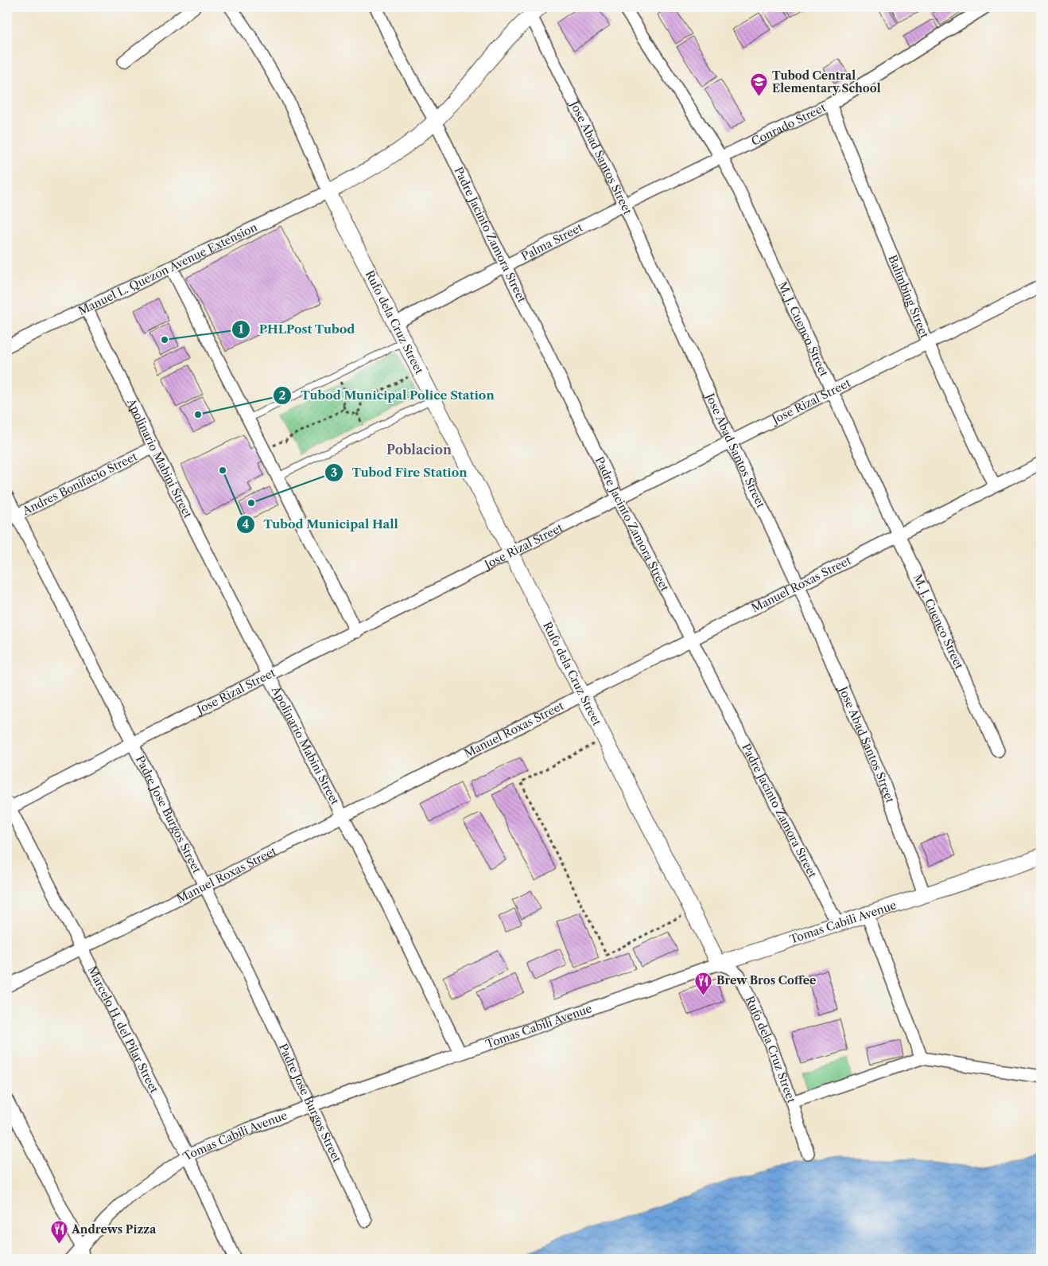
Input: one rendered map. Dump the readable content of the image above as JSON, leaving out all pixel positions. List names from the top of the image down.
{
  "streets": {
    "street": [
      "Conrado Street",
      "Jose Abad Santos Street",
      "Padre Jacinto Zamora Street",
      "Palma Street",
      "Manuel L. Quezon Avenue Extension",
      "Balimbing Street",
      "Rufo dela Cruz Street",
      "M. J. Cuenco Street",
      "Jose Rizal Street",
      "Apolinario Mabini Street",
      "Andres Bonifacio Street",
      "Manuel Roxas Street",
      "Padre Jose Burgos Street",
      "Tomas Cabili Avenue",
      "Marcelo H. del Pilar Street"
    ]
  },
  "crossings": [
    ["Conrado Street", "Jose Abad Santos Street"],
    ["Conrado Street", "Palma Street"],
    ["Conrado Street", "Balimbing Street"],
    ["Conrado Street", "M. J. Cuenco Street"],
    ["Jose Abad Santos Street", "Palma Street"],
    ["Jose Abad Santos Street", "Jose Rizal Street"],
    ["Jose Abad Santos Street", "Manuel Roxas Street"],
    ["Jose Abad Santos Street", "Tomas Cabili Avenue"],
    ["Padre Jacinto Zamora Street", "Palma Street"],
    ["Padre Jacinto Zamora Street", "Jose Rizal Street"],
    ["Padre Jacinto Zamora Street", "Manuel Roxas Street"],
    ["Padre Jacinto Zamora Street", "Tomas Cabili Avenue"],
    ["Palma Street", "Rufo dela Cruz Street"],
    ["Manuel L. Quezon Avenue Extension", "Rufo dela Cruz Street"],
    ["Manuel L. Quezon Avenue Extension", "Apolinario Mabini Street"],
    ["Balimbing Street", "Jose Rizal Street"],
    ["Balimbing Street", "Manuel Roxas Street"],
    ["Rufo dela Cruz Street", "Jose Rizal Street"],
    ["Rufo dela Cruz Street", "Manuel Roxas Street"],
    ["Rufo dela Cruz Street", "Tomas Cabili Avenue"],
    ["M. J. Cuenco Street", "Jose Rizal Street"],
    ["M. J. Cuenco Street", "Manuel Roxas Street"],
    ["Jose Rizal Street", "Apolinario Mabini Street"],
    ["Jose Rizal Street", "Padre Jose Burgos Street"],
    ["Jose Rizal Street", "Marcelo H. del Pilar Street"],
    ["Apolinario Mabini Street", "Andres Bonifacio Street"],
    ["Apolinario Mabini Street", "Manuel Roxas Street"],
    ["Apolinario Mabini Street", "Tomas Cabili Avenue"],
    ["Andres Bonifacio Street", "Padre Jose Burgos Street"],
    ["Manuel Roxas Street", "Padre Jose Burgos Street"],
    ["Manuel Roxas Street", "Marcelo H. del Pilar Street"],
    ["Padre Jose Burgos Street", "Tomas Cabili Avenue"],
    ["Tomas Cabili Avenue", "Marcelo H. del Pilar Street"]
  ],
  "districts": ["Poblacion"],
  "places": {
    "school or university": ["Tubod Central Elementary School"],
    "other": [
      "PHLPost Tubod",
      "Tubod Municipal Police Station",
      "Tubod Municipal Hall",
      "Tubod Fire Station"
    ],
    "restaurant": ["Brew Bros Coffee", "Andrews Pizza"]
  }
}
